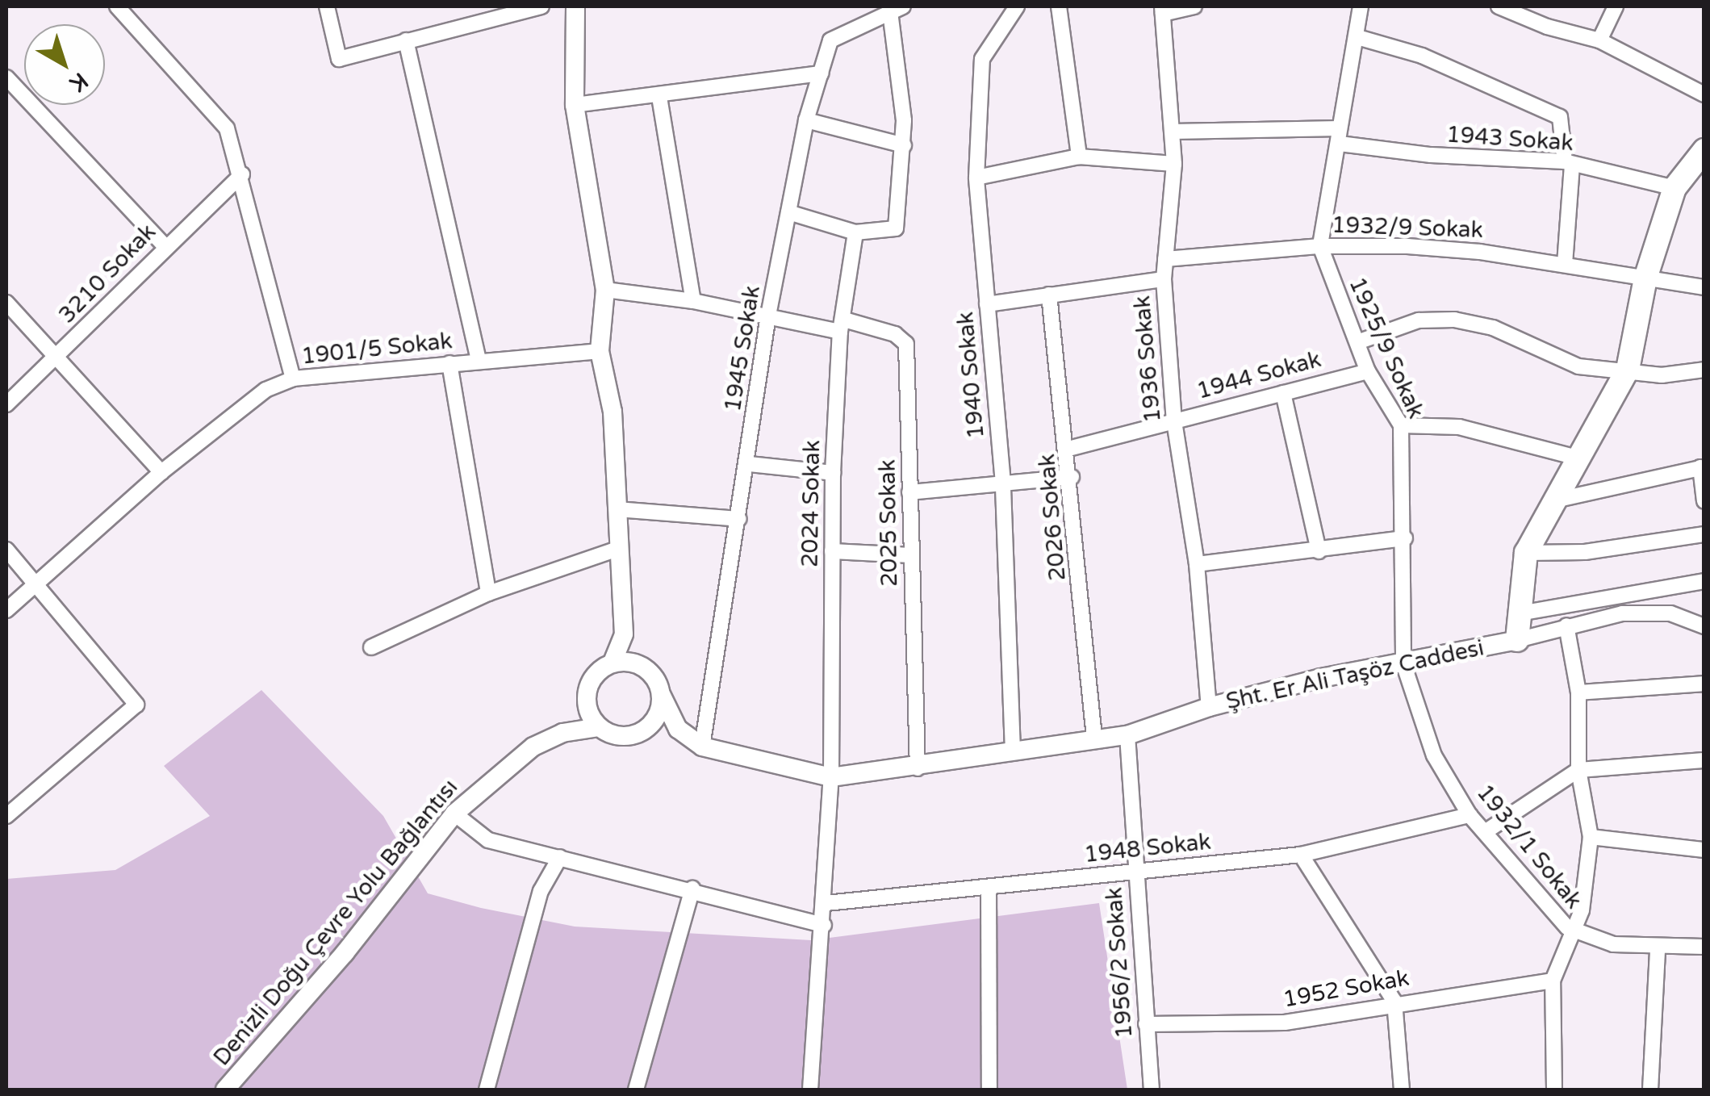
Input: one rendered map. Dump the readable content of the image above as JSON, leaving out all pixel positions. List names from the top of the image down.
{
  "streets": {
    "street": [
      "1943 Sokak",
      "1932/9 Sokak",
      "3210 Sokak",
      "1925/9 Sokak",
      "1901/5 Sokak",
      "1945 Sokak",
      "1936 Sokak",
      "1940 Sokak",
      "1944 Sokak",
      "2024 Sokak",
      "2026 Sokak",
      "2025 Sokak",
      "Şht. Er Ali Taşöz Caddesi",
      "1932/1 Sokak",
      "1948 Sokak",
      "Denizli Doğu Çevre Yolu Bağlantısı",
      "1956/2 Sokak",
      "1952 Sokak"
    ]
  },
  "crossings": [
    ["1943 Sokak", "1936 Sokak"],
    ["1932/9 Sokak", "1925/9 Sokak"],
    ["1932/9 Sokak", "1936 Sokak"],
    ["1925/9 Sokak", "1944 Sokak"],
    ["1925/9 Sokak", "Şht. Er Ali Taşöz Caddesi"],
    ["1925/9 Sokak", "1932/1 Sokak"],
    ["1945 Sokak", "Şht. Er Ali Taşöz Caddesi"],
    ["1936 Sokak", "1944 Sokak"],
    ["1936 Sokak", "Şht. Er Ali Taşöz Caddesi"],
    ["1940 Sokak", "Şht. Er Ali Taşöz Caddesi"],
    ["1944 Sokak", "2026 Sokak"],
    ["2024 Sokak", "2025 Sokak"],
    ["2024 Sokak", "Şht. Er Ali Taşöz Caddesi"],
    ["2024 Sokak", "1948 Sokak"],
    ["2026 Sokak", "Şht. Er Ali Taşöz Caddesi"],
    ["2025 Sokak", "Şht. Er Ali Taşöz Caddesi"],
    ["Şht. Er Ali Taşöz Caddesi", "1932/1 Sokak"],
    ["Şht. Er Ali Taşöz Caddesi", "1956/2 Sokak"],
    ["1932/1 Sokak", "1948 Sokak"],
    ["1948 Sokak", "1956/2 Sokak"],
    ["1956/2 Sokak", "1952 Sokak"]
  ],
  "north": "bottom right"
}
